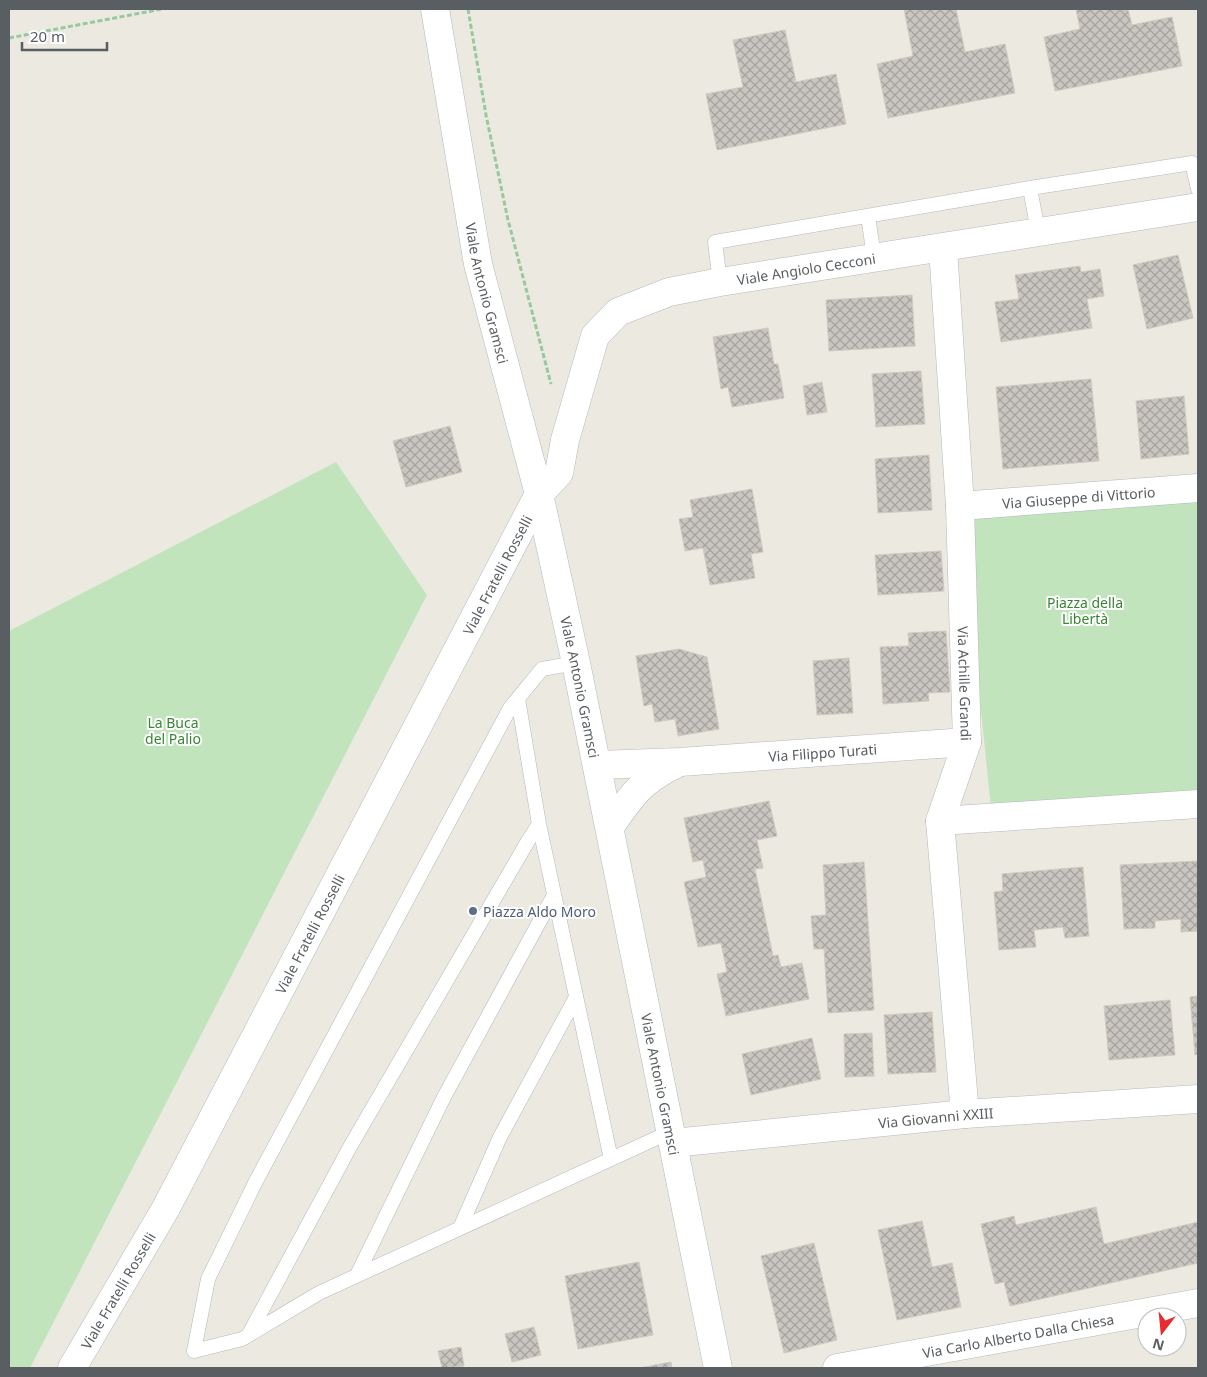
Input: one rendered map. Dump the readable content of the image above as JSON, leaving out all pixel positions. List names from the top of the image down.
{
  "streets": {
    "street": [
      "Viale Angiolo Cecconi",
      "Viale Antonio Gramsci",
      "Via Giuseppe di Vittorio",
      "Viale Fratelli Rosselli",
      "Via Achille Grandi",
      "Via Filippo Turati",
      "Via Giovanni XXIII",
      "Via Carlo Alberto Dalla Chiesa"
    ]
  },
  "crossings": [
    ["Viale Angiolo Cecconi", "Viale Antonio Gramsci"],
    ["Viale Angiolo Cecconi", "Viale Fratelli Rosselli"],
    ["Viale Angiolo Cecconi", "Via Achille Grandi"],
    ["Viale Antonio Gramsci", "Viale Fratelli Rosselli"],
    ["Viale Antonio Gramsci", "Via Filippo Turati"],
    ["Viale Antonio Gramsci", "Via Giovanni XXIII"],
    ["Via Giuseppe di Vittorio", "Via Achille Grandi"],
    ["Via Achille Grandi", "Via Filippo Turati"],
    ["Via Achille Grandi", "Via Giovanni XXIII"]
  ],
  "parks": ["Piazza della Libertà", "La Buca del Palio"],
  "places": ["Piazza Aldo Moro"],
  "scale_bar": "20 m",
  "north": "bottom"
}
